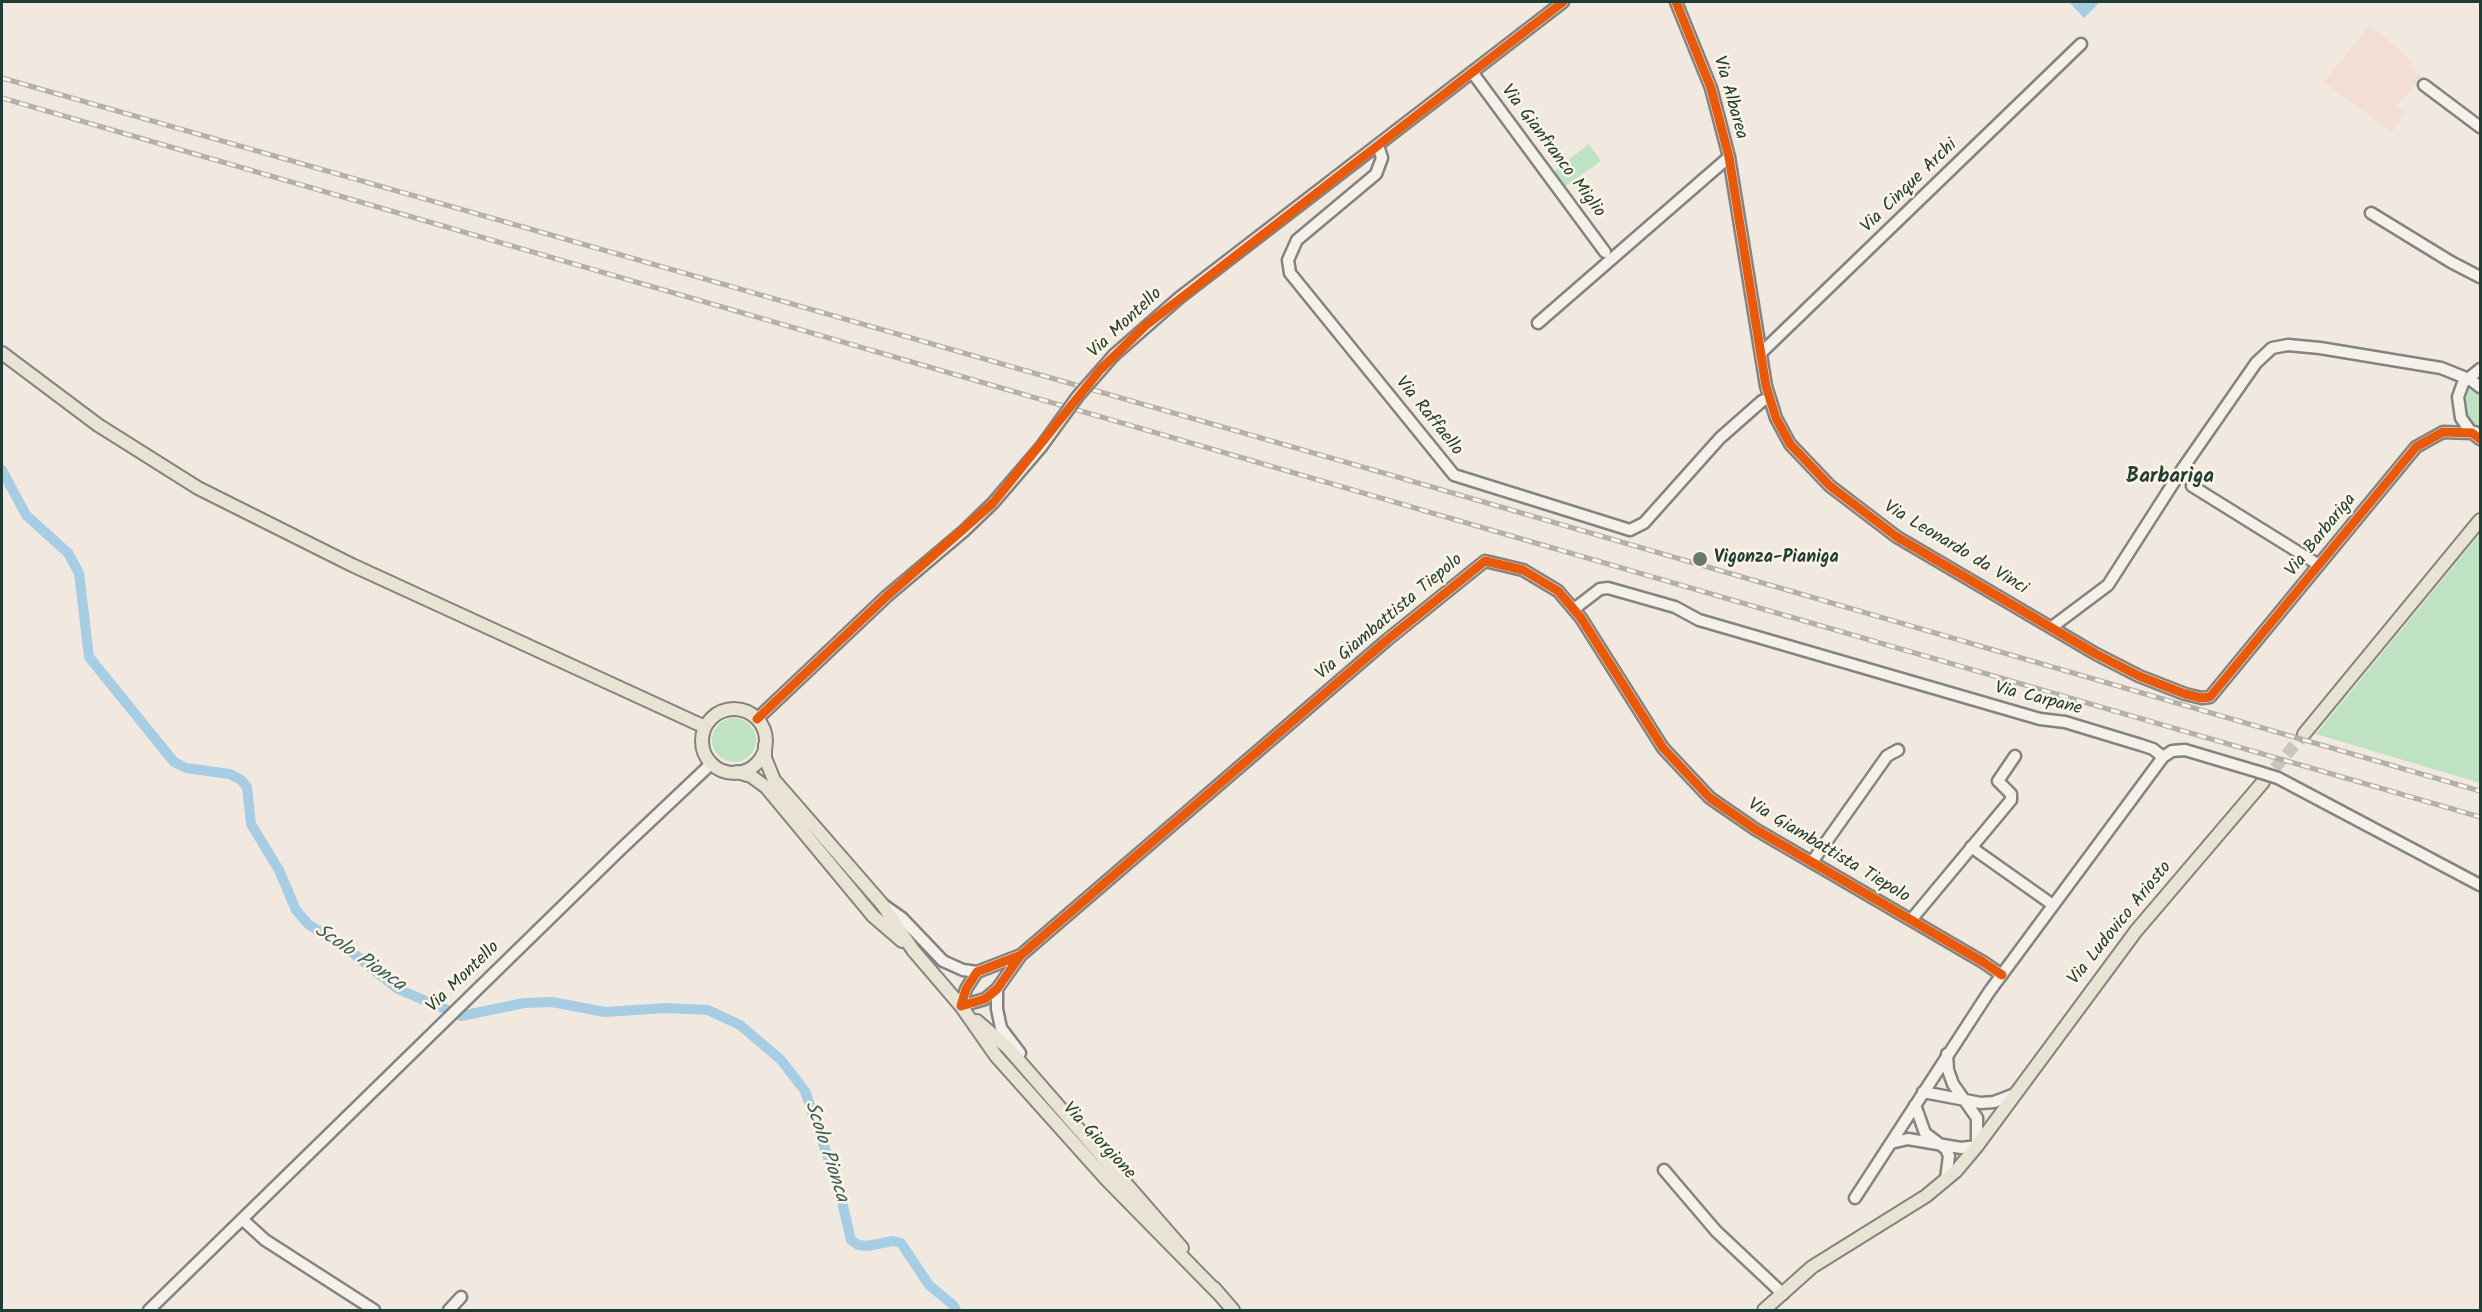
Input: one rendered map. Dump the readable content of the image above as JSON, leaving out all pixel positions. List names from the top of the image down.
{
  "streets": {
    "main road": ["Via Ludovico Ariosto", "Via Giorgione"],
    "street": [
      "Via Albarea",
      "Via Gianfranco Miglio",
      "Via Cinque Archi",
      "Via Montello",
      "Via Raffaello",
      "Via Barbariga",
      "Via Leonardo da Vinci",
      "Via Giambattista Tiepolo",
      "Via Carpane"
    ]
  },
  "crossings": [
    ["Via Albarea", "Via Leonardo da Vinci"],
    ["Via Gianfranco Miglio", "Via Montello"],
    ["Via Cinque Archi", "Via Leonardo da Vinci"],
    ["Via Montello", "Via Raffaello"],
    ["Via Montello", "Via Giorgione"],
    ["Via Raffaello", "Via Leonardo da Vinci"],
    ["Via Barbariga", "Via Leonardo da Vinci"],
    ["Via Giambattista Tiepolo", "Via Carpane"],
    ["Via Giambattista Tiepolo", "Via Giorgione"]
  ],
  "districts": ["Barbariga"],
  "water": ["Scolo Pionca"],
  "places": ["Vigonza-Pianiga"]
}
